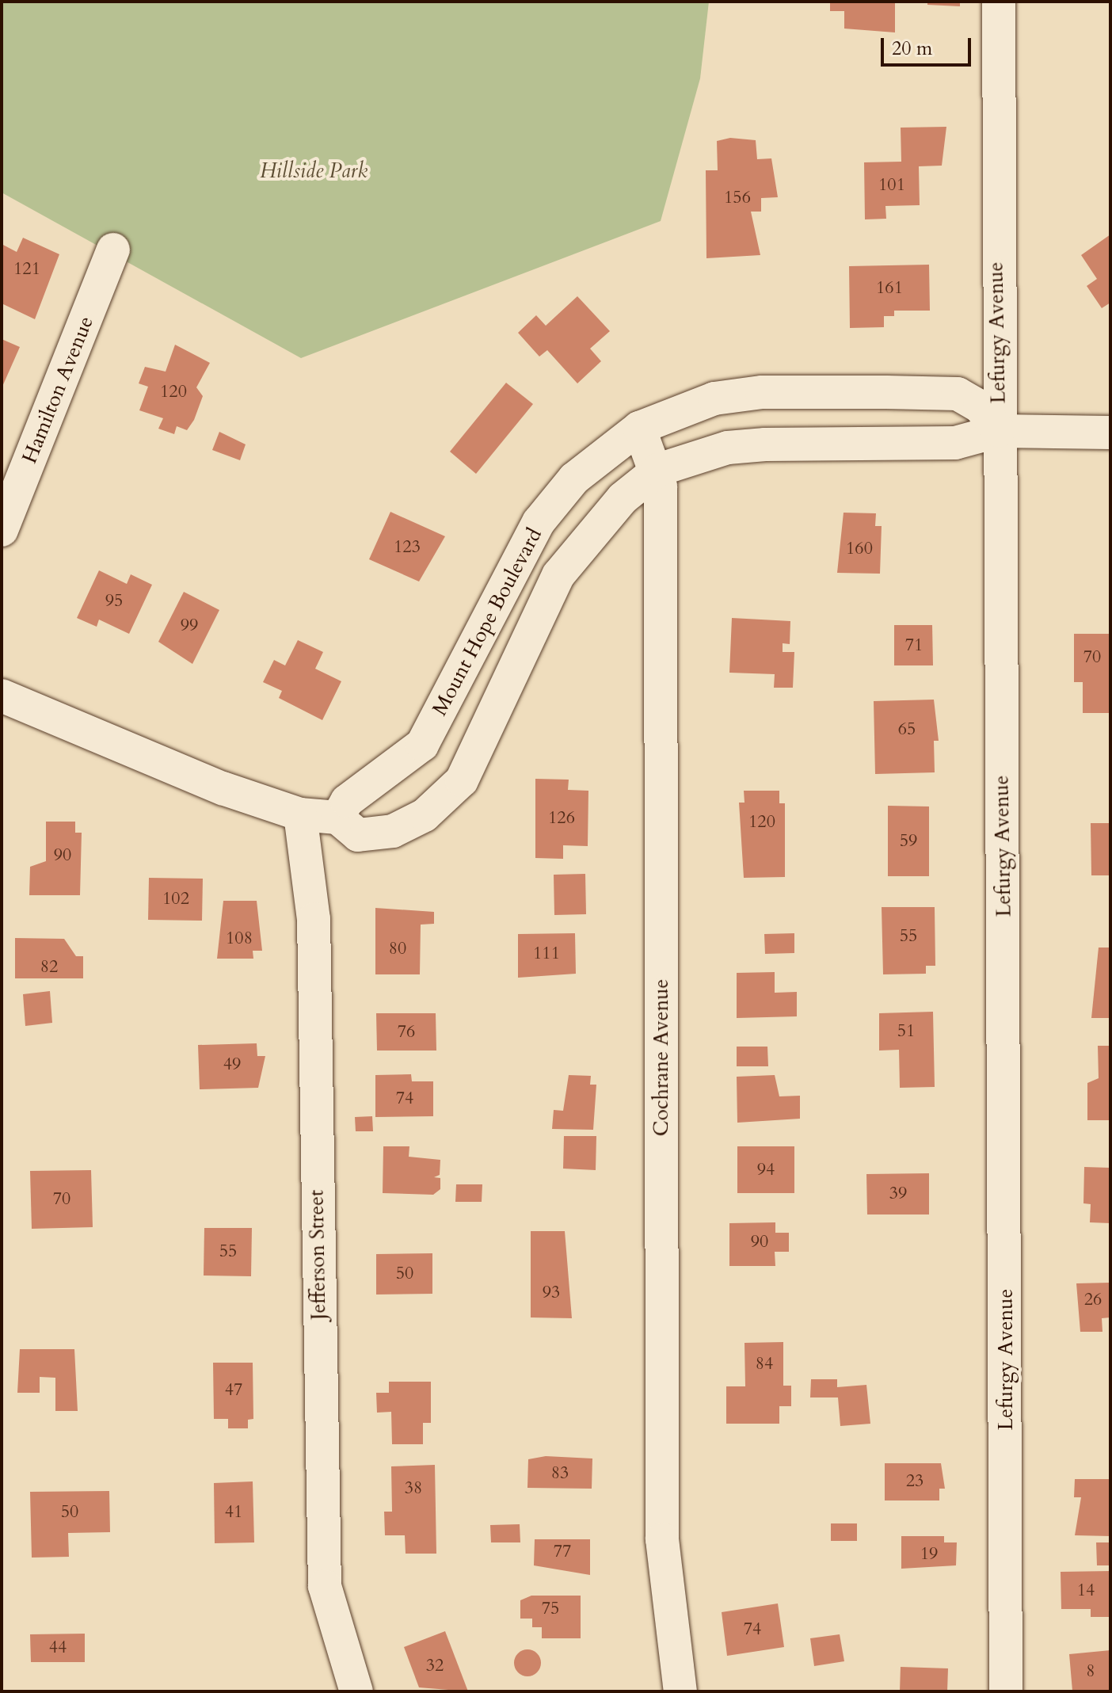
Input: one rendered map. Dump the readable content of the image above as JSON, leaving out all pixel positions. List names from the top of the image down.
{
  "streets": {
    "street": [
      "Lefurgy Avenue",
      "Hamilton Avenue",
      "Mount Hope Boulevard",
      "Cochrane Avenue",
      "Jefferson Street"
    ]
  },
  "crossings": [
    ["Lefurgy Avenue", "Mount Hope Boulevard"],
    ["Mount Hope Boulevard", "Cochrane Avenue"],
    ["Mount Hope Boulevard", "Jefferson Street"]
  ],
  "parks": ["Hillside Park"],
  "house_numbers": [
    "101",
    "156",
    "121",
    "161",
    "120",
    "123",
    "160",
    "95",
    "99",
    "71",
    "70",
    "65",
    "126",
    "120",
    "59",
    "90",
    "102",
    "55",
    "108",
    "80",
    "111",
    "82",
    "51",
    "76",
    "49",
    "74",
    "94",
    "39",
    "70",
    "90",
    "55",
    "50",
    "93",
    "26",
    "84",
    "47",
    "83",
    "23",
    "38",
    "50",
    "41",
    "77",
    "19",
    "14",
    "75",
    "74",
    "44",
    "32",
    "8"
  ],
  "scale_bar": "20 m"
}
